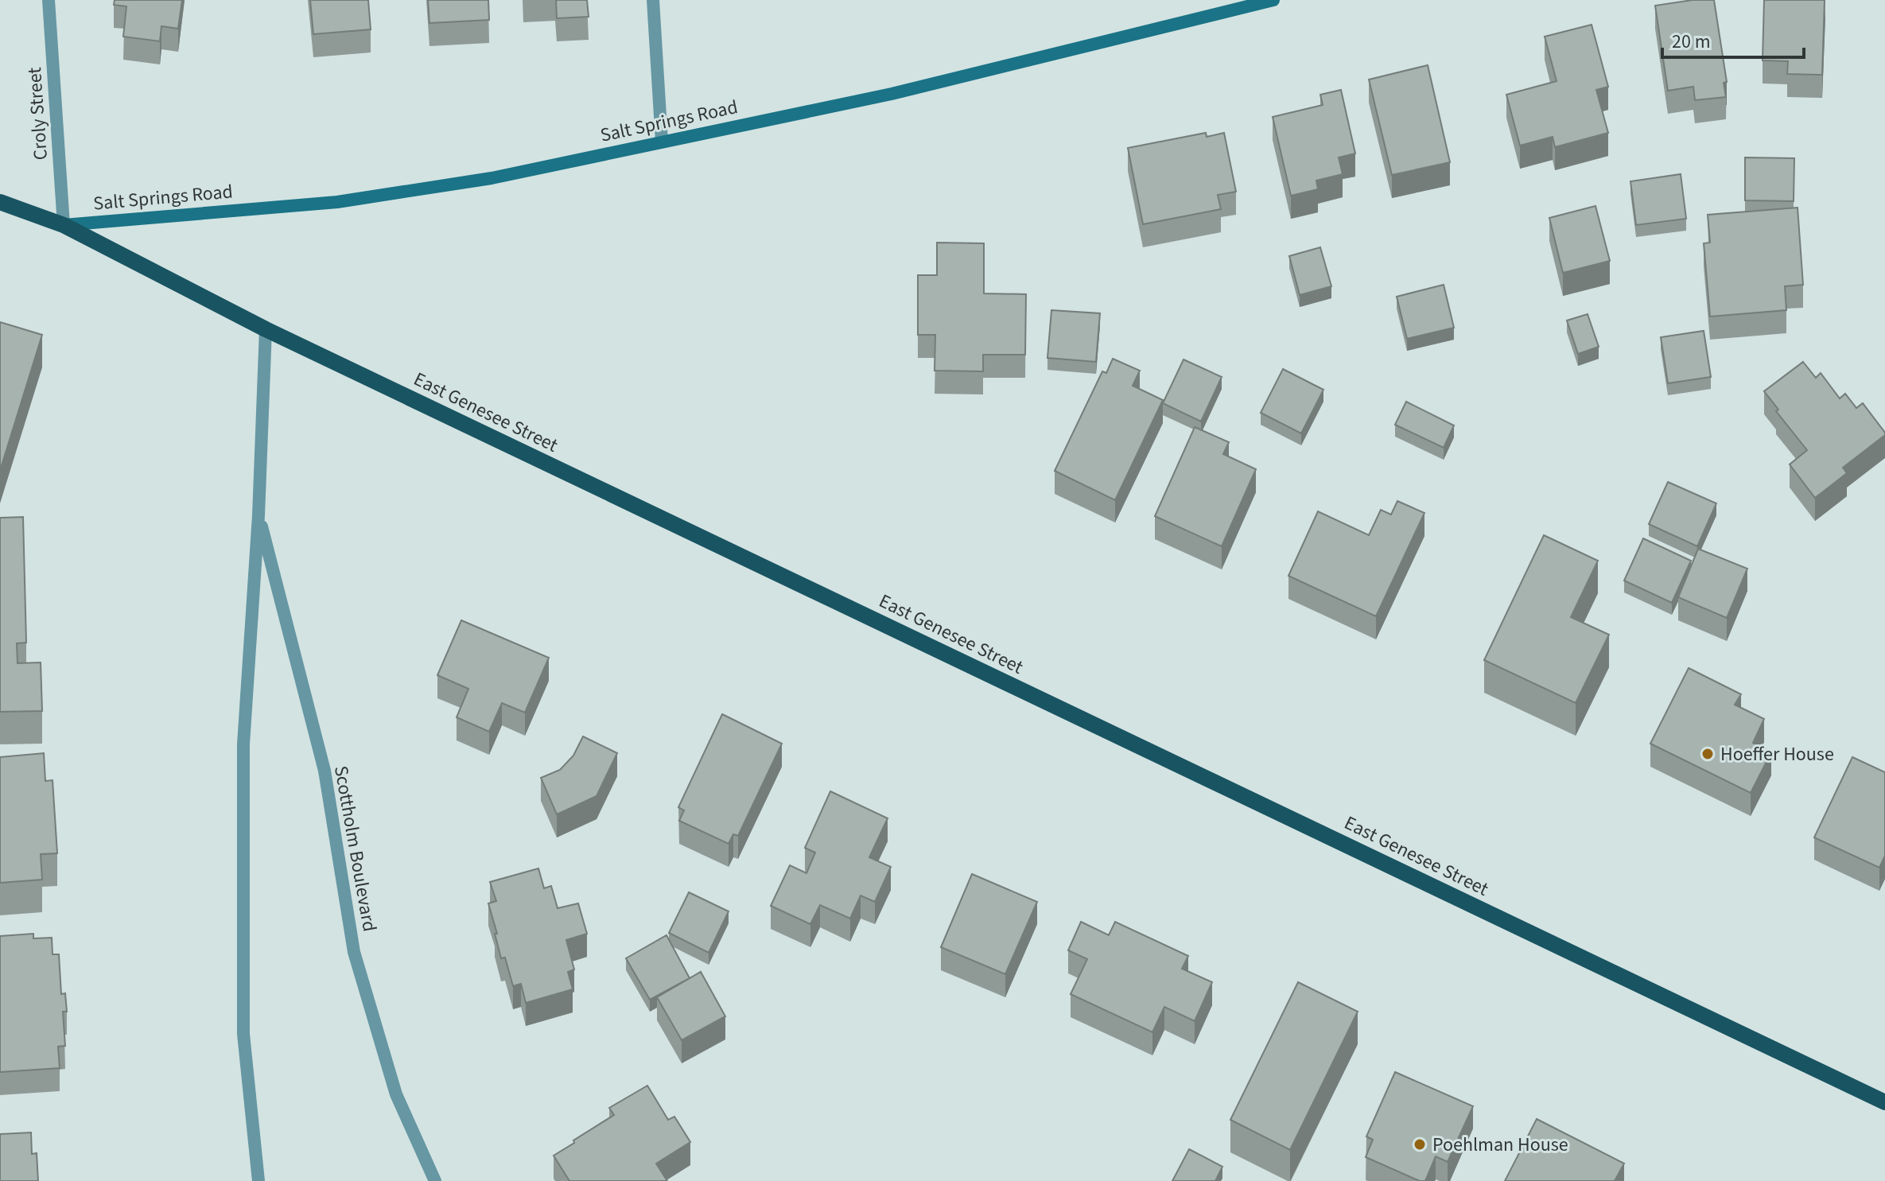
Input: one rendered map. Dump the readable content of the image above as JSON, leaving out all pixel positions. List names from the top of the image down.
{
  "streets": {
    "main road": ["East Genesee Street"],
    "street": ["Croly Street", "Salt Springs Road", "Scottholm Boulevard"]
  },
  "crossings": [
    ["Croly Street", "Salt Springs Road"],
    ["Croly Street", "East Genesee Street"],
    ["Salt Springs Road", "East Genesee Street"],
    ["East Genesee Street", "Scottholm Boulevard"]
  ],
  "places": ["Hoeffer House", "Poehlman House"],
  "scale_bar": "20 m"
}
